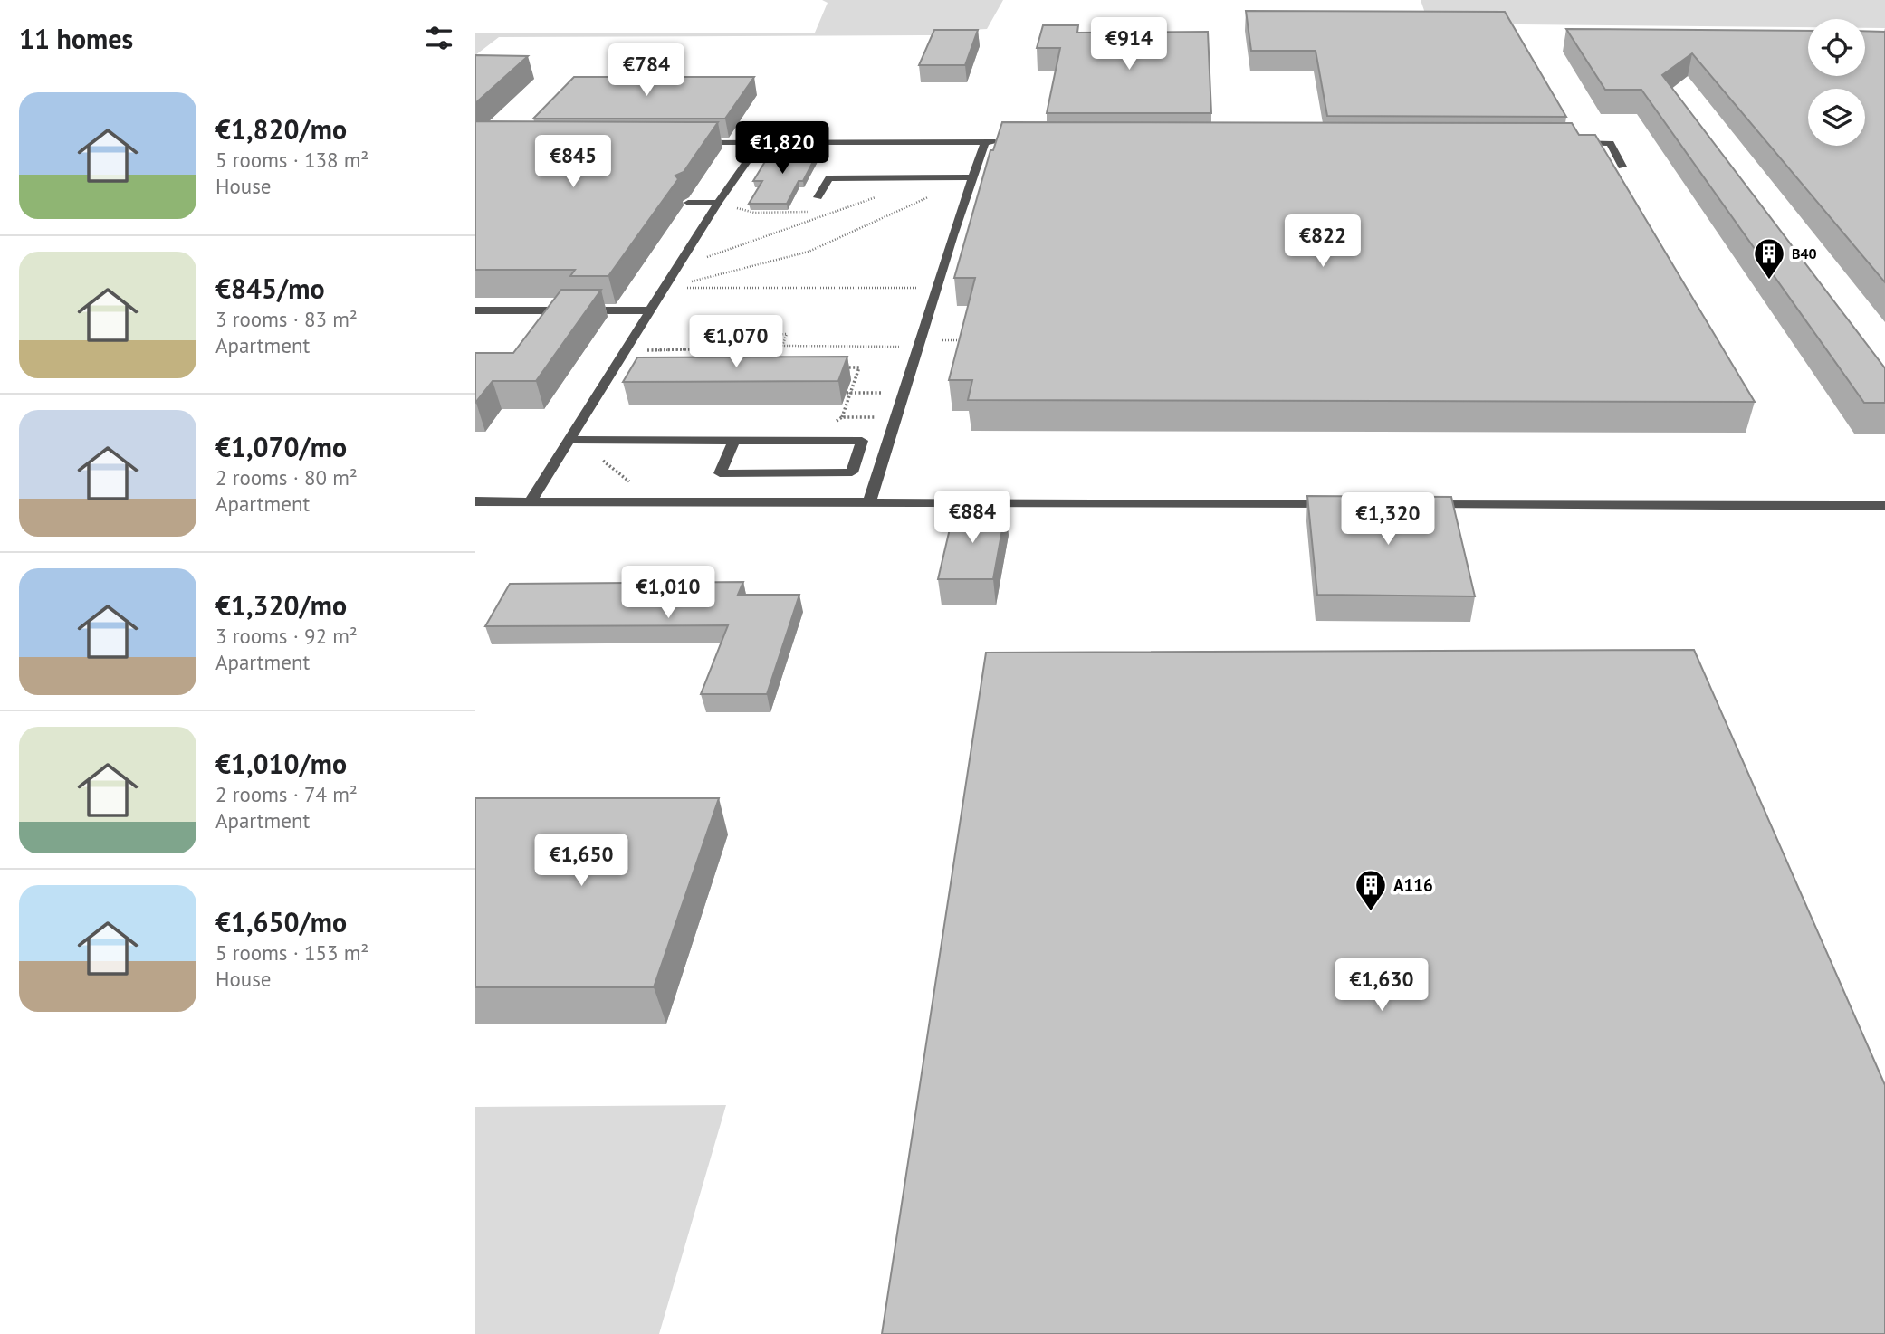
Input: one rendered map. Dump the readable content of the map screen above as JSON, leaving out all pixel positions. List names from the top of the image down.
{
  "places": {
    "building": ["B40", "A116"]
  },
  "page": {
    "heading": "11 homes",
    "price": [
      "€914",
      "€784",
      "€1,820",
      "€845",
      "€822",
      "€1,070",
      "€884",
      "€1,320",
      "€1,010",
      "€1,650",
      "€1,630"
    ],
    "list": [
      {
        "name": "€1,820/mo",
        "note": "5 rooms · 138 m² · House"
      },
      {
        "name": "€845/mo",
        "note": "3 rooms · 83 m² · Apartment"
      },
      {
        "name": "€1,070/mo",
        "note": "2 rooms · 80 m² · Apartment"
      },
      {
        "name": "€1,320/mo",
        "note": "3 rooms · 92 m² · Apartment"
      },
      {
        "name": "€1,010/mo",
        "note": "2 rooms · 74 m² · Apartment"
      },
      {
        "name": "€1,650/mo",
        "note": "5 rooms · 153 m² · House"
      }
    ]
  }
}
